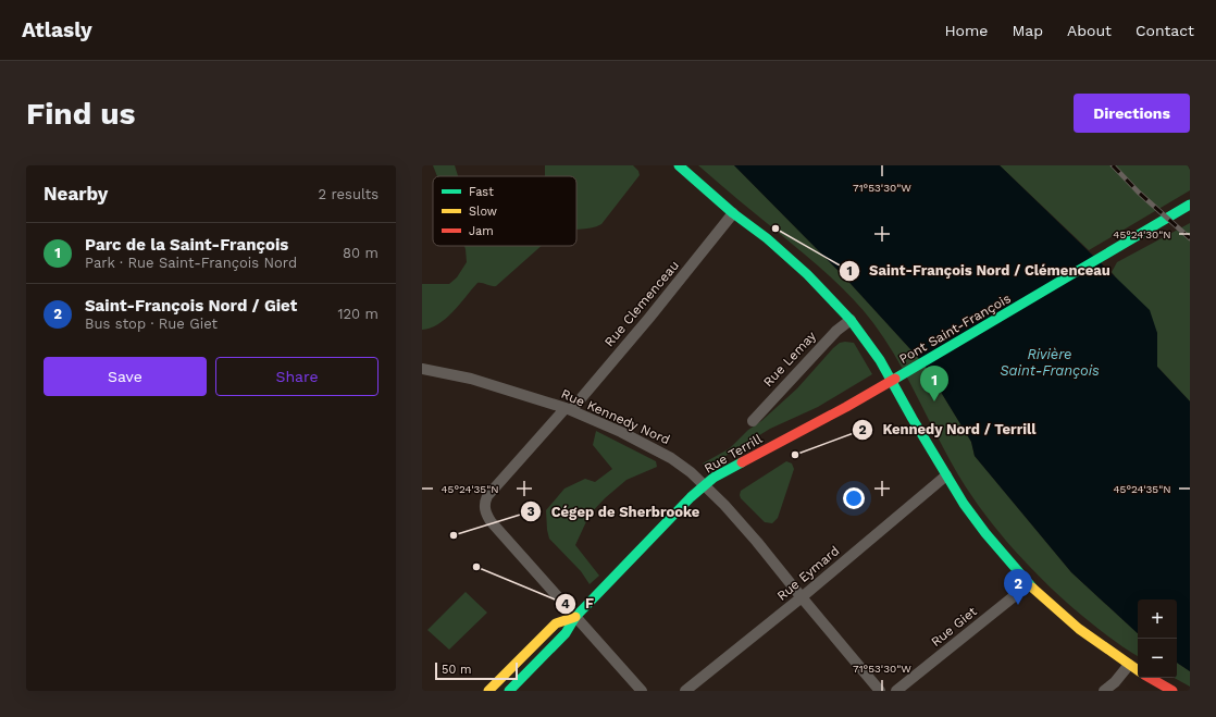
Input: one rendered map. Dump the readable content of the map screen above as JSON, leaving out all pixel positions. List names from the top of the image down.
{
  "streets": {
    "street": [
      "Rue Clemenceau",
      "Pont Saint-François",
      "Rue Lemay",
      "Rue Kennedy Nord",
      "Rue Terrill",
      "Rue Eymard",
      "Rue Giet"
    ]
  },
  "crossings": [
    ["Rue Clemenceau", "Rue Kennedy Nord"],
    ["Rue Clemenceau", "Rue Terrill"],
    ["Pont Saint-François", "Rue Terrill"],
    ["Rue Kennedy Nord", "Rue Terrill"],
    ["Rue Kennedy Nord", "Rue Eymard"]
  ],
  "water": ["Rivière Saint-François"],
  "places": [
    "Saint-François Nord / Clémenceau",
    "Kennedy Nord / Terrill",
    "Cégep de Sherbrooke",
    "F"
  ],
  "legend": ["Fast", "Slow", "Jam"],
  "scale_bar": "50 m",
  "page": {
    "header": "Atlasly",
    "nav": [
      "Home",
      "Map",
      "About",
      "Contact"
    ],
    "buttons": [
      "Directions",
      ["Save", "Share"]
    ],
    "title": "Find us",
    "heading": ["Nearby", "2 results"],
    "list": [
      {
        "mark": "1",
        "name": "Parc de la Saint-François",
        "note": "Park · Rue Saint-François Nord",
        "value": "80 m"
      },
      {
        "mark": "2",
        "name": "Saint-François Nord / Giet",
        "note": "Bus stop · Rue Giet",
        "value": "120 m"
      }
    ],
    "pins": ["1", "2"],
    "map_buttons": ["+", "−"],
    "scale": "50 m"
  },
  "coordinates": ["71°53'30\"W", "45°24'30\"N", "45°24'35\"N"]
}
